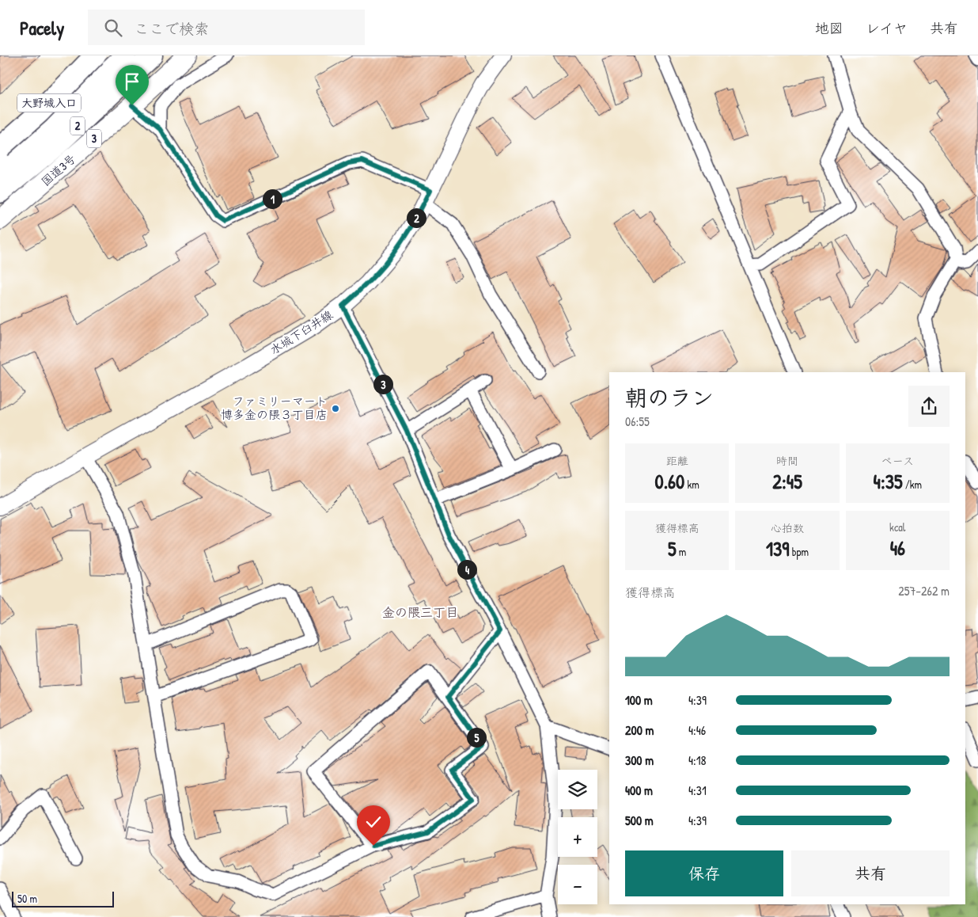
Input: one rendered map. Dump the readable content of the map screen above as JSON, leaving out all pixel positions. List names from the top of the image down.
{
  "streets": {
    "highway": [
      "大野城入口",
      "2",
      "3",
      "国道3号"
    ],
    "main road": ["水城下臼井線"]
  },
  "districts": ["金の隈三丁目"],
  "places": ["ファミリーマート 博多金の隈３丁目店"],
  "scale_bar": "50 m",
  "page": {
    "header": "Pacely",
    "search": "ここで検索",
    "nav": ["地図", "レイヤ", "共有"],
    "pins": [
      "1",
      "2",
      "3",
      "4",
      "5"
    ],
    "heading": ["朝のラン", "06:55"],
    "stats": [
      ["距離", "0.60 km"],
      ["時間", "2:45"],
      ["ペース", "4:35 /km"],
      ["獲得標高", "5 m"],
      ["心拍数", "139 bpm"],
      ["kcal", "46"]
    ],
    "chart": ["獲得標高", "257–262 m"],
    "list": [
      {
        "name": "100 m",
        "note": "4:39"
      },
      {
        "name": "200 m",
        "note": "4:46"
      },
      {
        "name": "300 m",
        "note": "4:18"
      },
      {
        "name": "400 m",
        "note": "4:31"
      },
      {
        "name": "500 m",
        "note": "4:39"
      }
    ],
    "map_buttons": ["+", "−"],
    "buttons": ["保存", "共有"],
    "scale": "50 m"
  }
}
